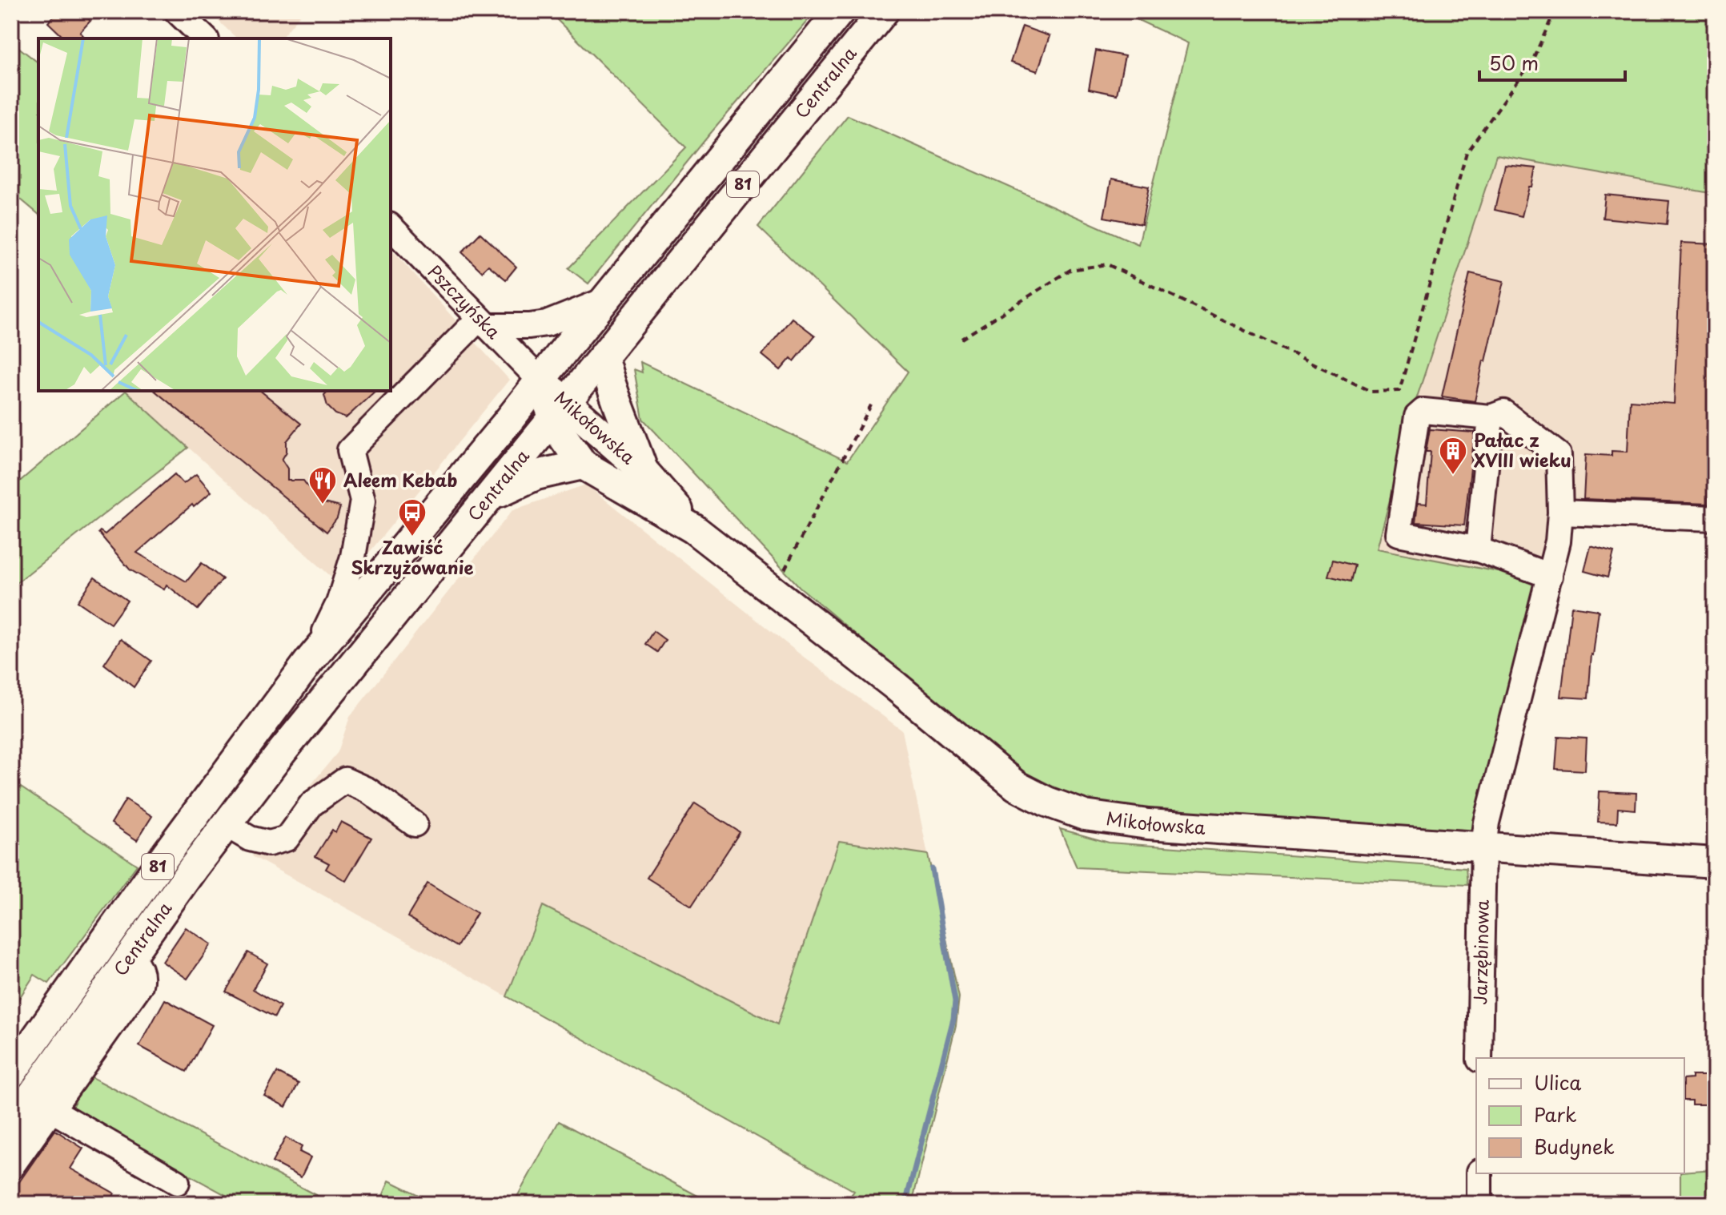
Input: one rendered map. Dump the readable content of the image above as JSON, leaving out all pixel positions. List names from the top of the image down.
{
  "streets": {
    "main road": ["Centralna", "81", "Mikołowska"],
    "street": ["Pszczyńska", "Jarzębinowa"]
  },
  "crossings": [
    ["Centralna", "Pszczyńska"],
    ["Centralna", "Mikołowska"],
    ["Pszczyńska", "Mikołowska"],
    ["Mikołowska", "Jarzębinowa"]
  ],
  "places": {
    "building": ["Pałac z XVIII wieku"],
    "restaurant": ["Aleem Kebab"],
    "bus stop": ["Zawiść Skrzyżowanie"]
  },
  "legend": ["Ulica", "Park", "Budynek"],
  "scale_bar": "50 m"
}
